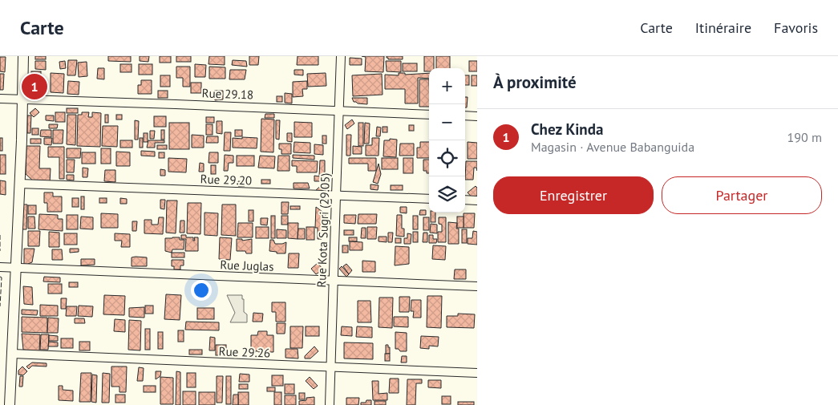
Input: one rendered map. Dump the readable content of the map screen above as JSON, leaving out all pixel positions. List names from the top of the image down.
{
  "streets": {
    "street": [
      "Rue 29.18",
      "Rue 29.20",
      "Rue Kota Sugri (29.05)",
      "Rue Juglas",
      "Rue 29.26"
    ]
  },
  "crossings": [
    ["Rue 29.18", "Rue Kota Sugri (29.05)"],
    ["Rue 29.20", "Rue Kota Sugri (29.05)"],
    ["Rue Kota Sugri (29.05)", "Rue Juglas"],
    ["Rue Kota Sugri (29.05)", "Rue 29.26"]
  ],
  "page": {
    "header": "Carte",
    "nav": ["Carte", "Itinéraire", "Favoris"],
    "heading": "À proximité",
    "map_buttons": ["+", "−"],
    "pins": "1",
    "list": [
      {
        "mark": "1",
        "name": "Chez Kinda",
        "note": "Magasin · Avenue Babanguida",
        "value": "190 m"
      }
    ],
    "buttons": ["Enregistrer", "Partager"]
  }
}
